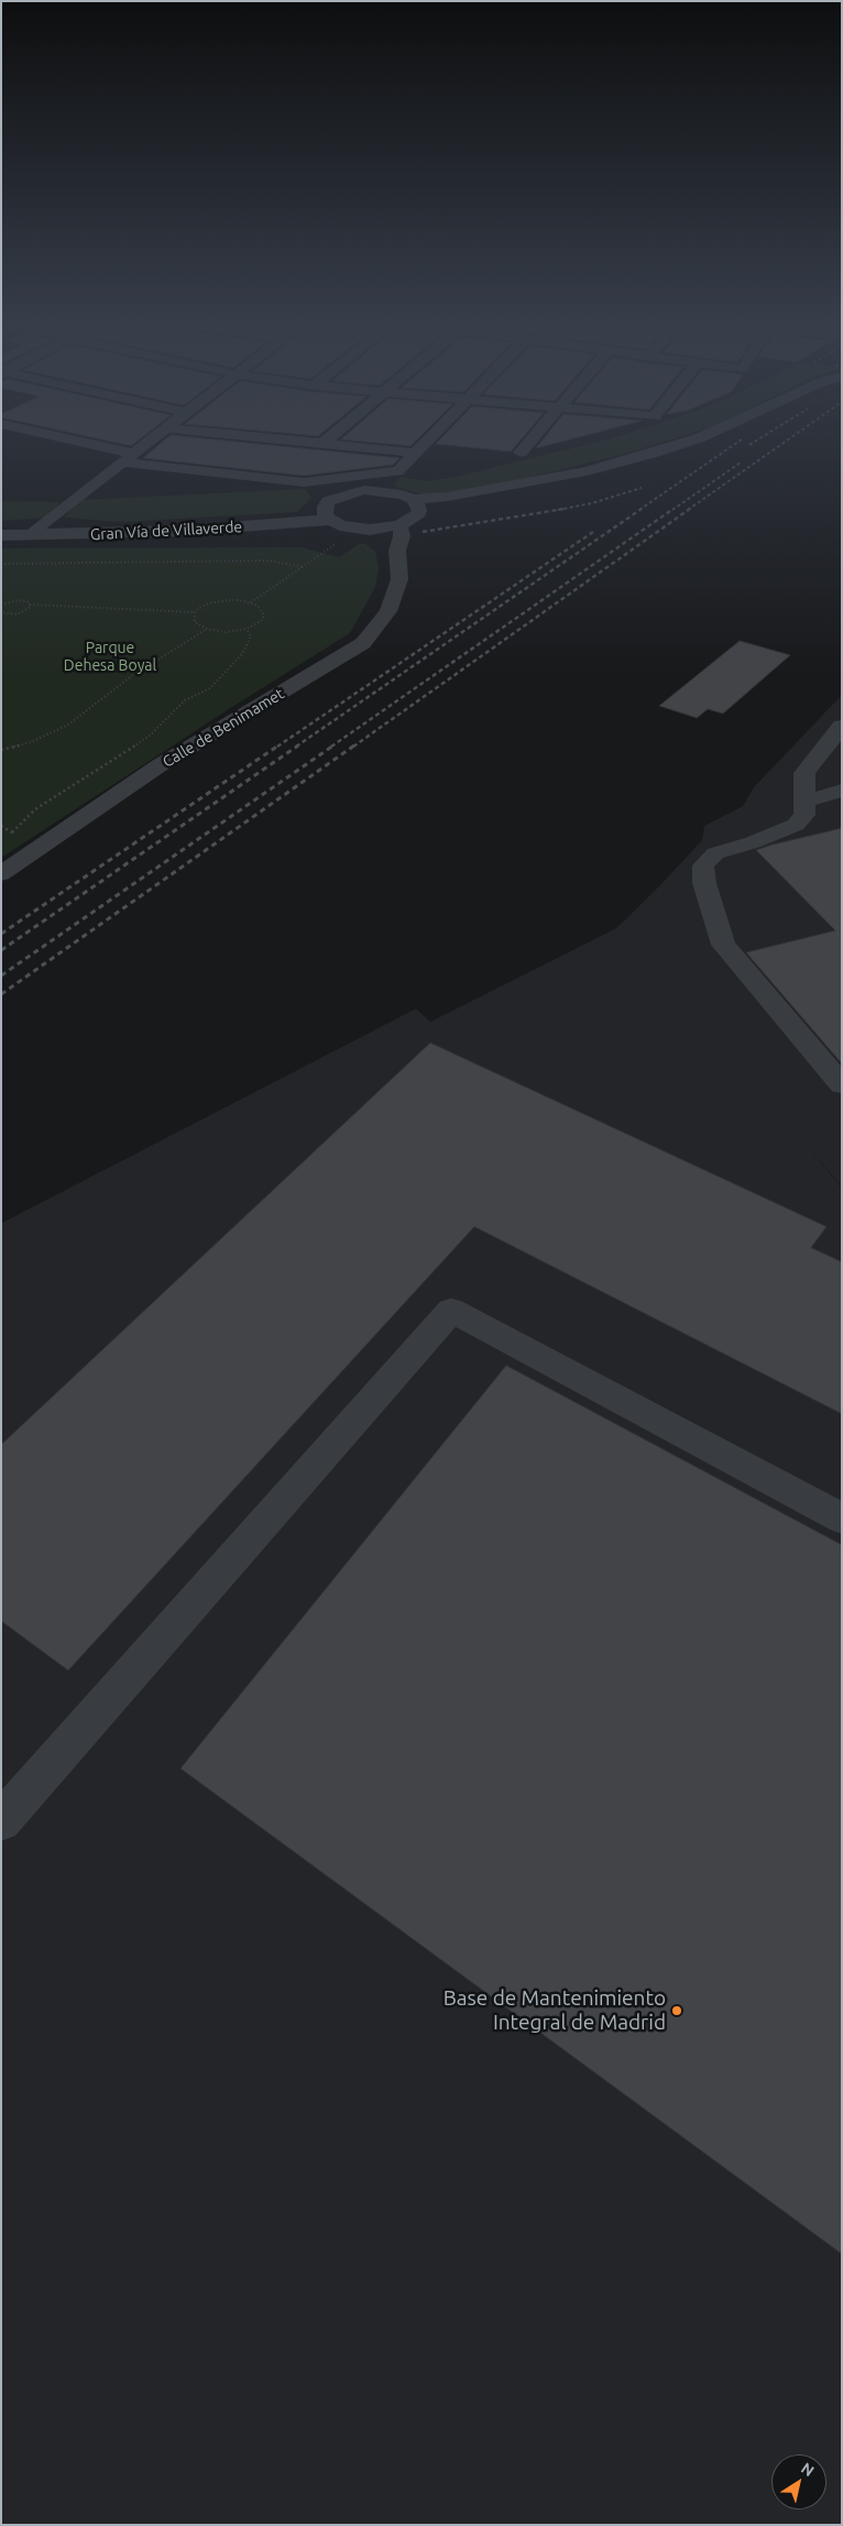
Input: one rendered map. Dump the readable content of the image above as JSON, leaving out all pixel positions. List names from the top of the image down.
{
  "streets": {
    "street": ["Gran Vía de Villaverde", "Calle de Benimamet"]
  },
  "parks": ["Parque Dehesa Boyal"],
  "places": ["Base de Mantenimiento Integral de Madrid"],
  "north": "top right"
}
